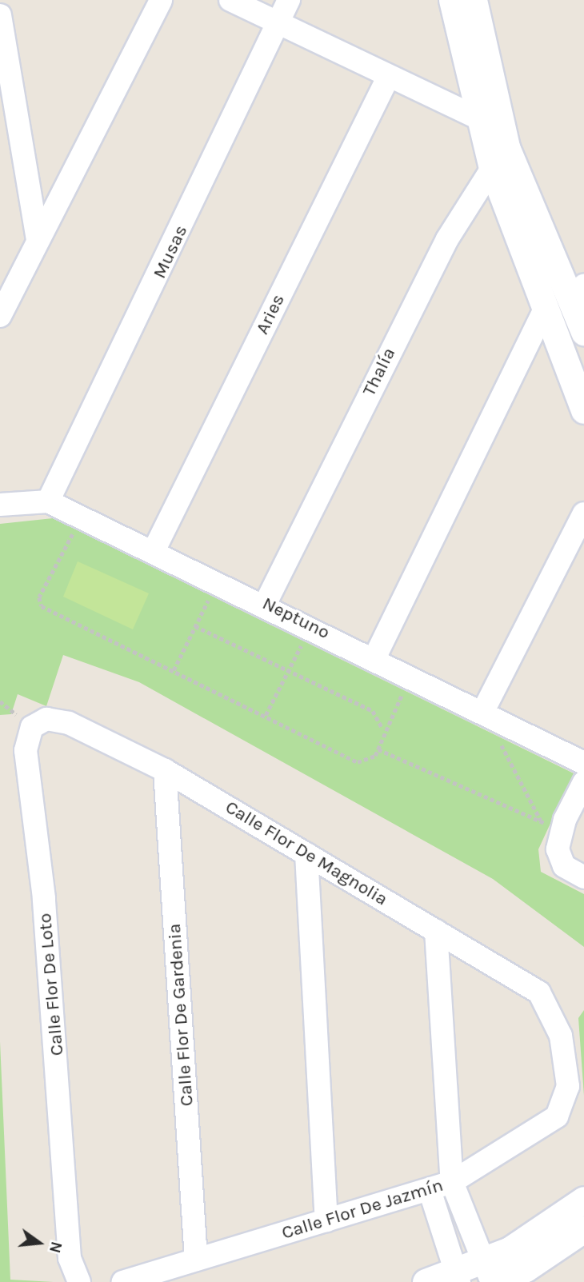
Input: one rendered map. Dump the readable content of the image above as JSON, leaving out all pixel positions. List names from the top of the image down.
{
  "streets": {
    "street": [
      "Musas",
      "Aries",
      "Thalía",
      "Neptuno",
      "Calle Flor De Magnolia",
      "Calle Flor De Loto",
      "Calle Flor De Gardenia",
      "Calle Flor De Jazmín"
    ]
  },
  "crossings": [
    ["Musas", "Neptuno"],
    ["Aries", "Neptuno"],
    ["Thalía", "Neptuno"],
    ["Calle Flor De Magnolia", "Calle Flor De Loto"],
    ["Calle Flor De Magnolia", "Calle Flor De Gardenia"],
    ["Calle Flor De Magnolia", "Calle Flor De Jazmín"],
    ["Calle Flor De Gardenia", "Calle Flor De Jazmín"]
  ],
  "north": "right"
}
